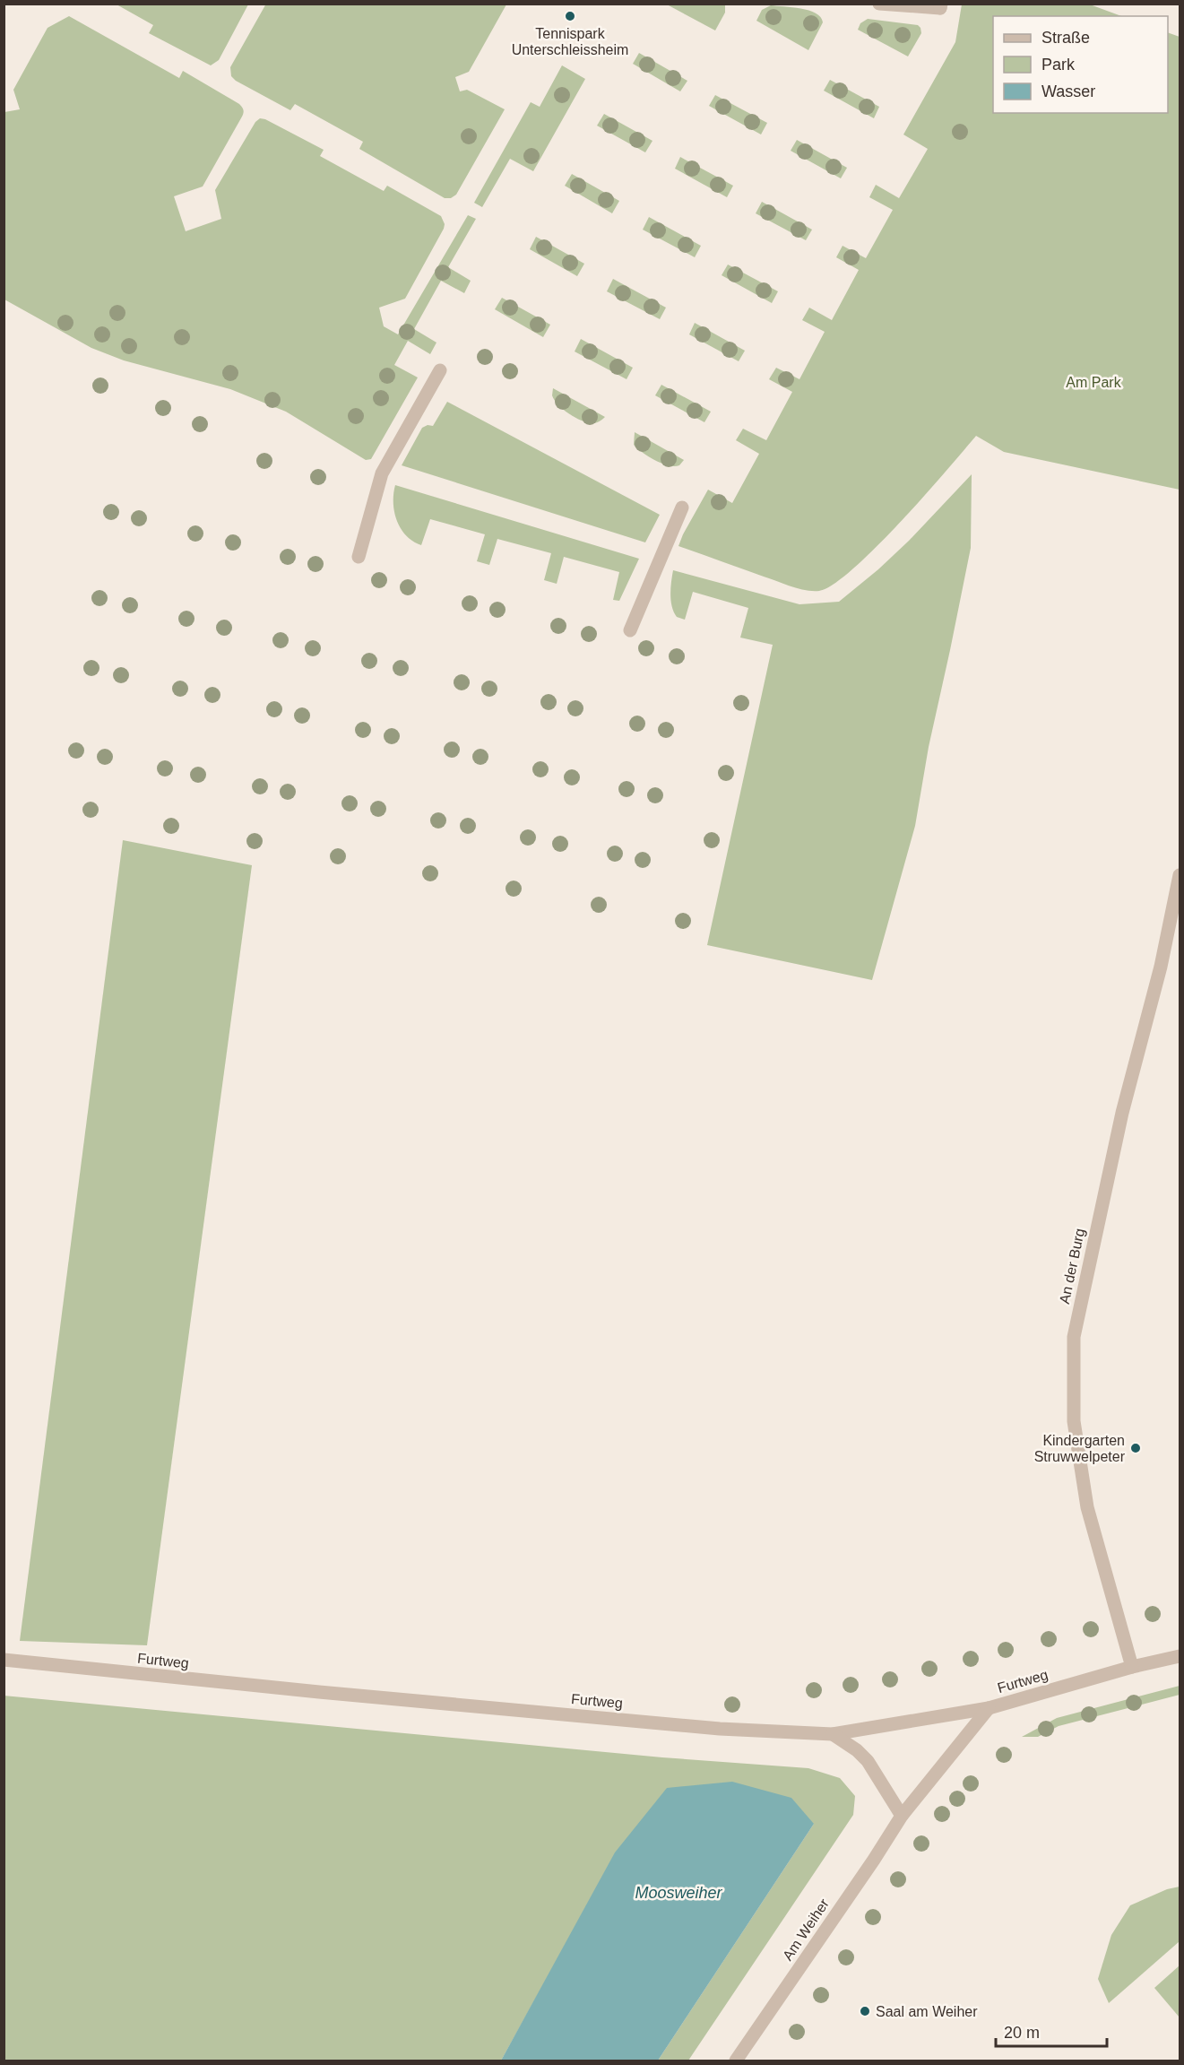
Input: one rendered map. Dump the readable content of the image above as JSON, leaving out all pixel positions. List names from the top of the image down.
{
  "streets": {
    "street": ["An der Burg", "Furtweg", "Am Weiher"]
  },
  "crossings": [
    ["An der Burg", "Furtweg"],
    ["Furtweg", "Am Weiher"]
  ],
  "water": ["Moosweiher"],
  "parks": ["Am Park"],
  "places": ["Tennispark Unterschleissheim", "Kindergarten Struwwelpeter", "Saal am Weiher"],
  "legend": ["Straße", "Park", "Wasser"],
  "scale_bar": "20 m"
}
